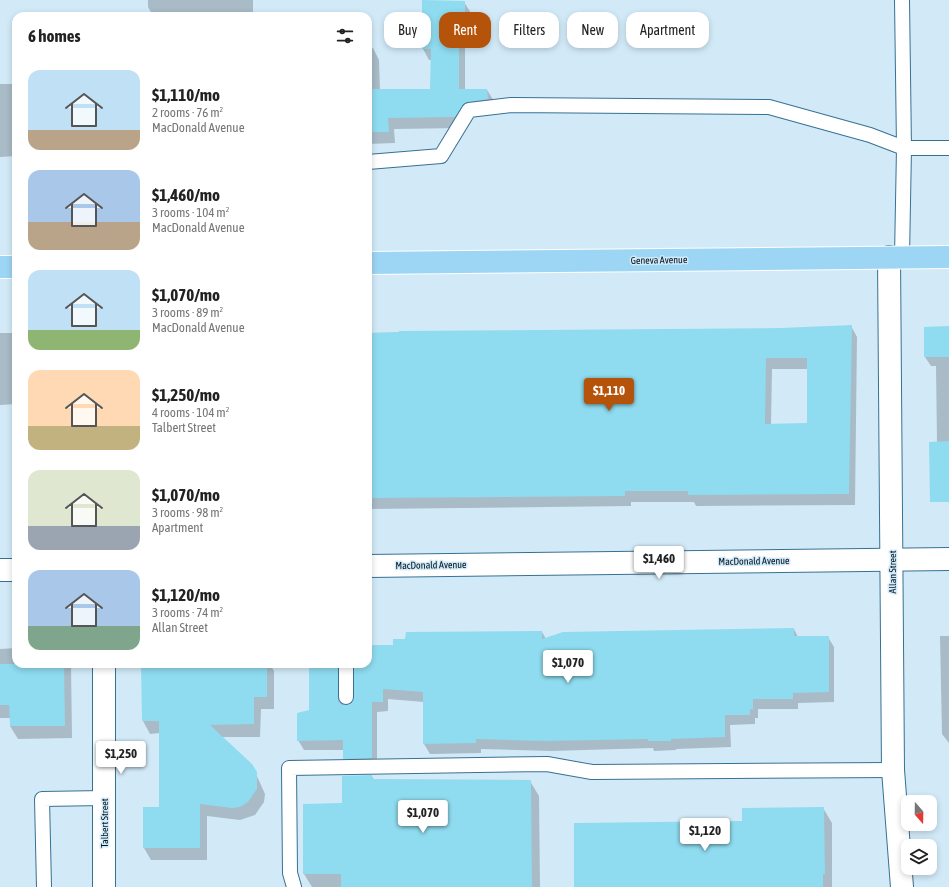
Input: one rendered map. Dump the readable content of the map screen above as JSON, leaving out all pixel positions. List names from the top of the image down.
{
  "streets": {
    "main road": ["Geneva Avenue"],
    "street": ["MacDonald Avenue", "Allan Street", "Talbert Street"]
  },
  "crossings": [
    ["Geneva Avenue", "Allan Street"],
    ["MacDonald Avenue", "Allan Street"]
  ],
  "north": "bottom",
  "page": {
    "chip": [
      "Buy",
      "Rent",
      "Filters",
      "New",
      "Apartment"
    ],
    "heading": "6 homes",
    "list": [
      {
        "name": "$1,110/mo",
        "note": "2 rooms · 76 m² · MacDonald Avenue"
      },
      {
        "name": "$1,460/mo",
        "note": "3 rooms · 104 m² · MacDonald Avenue"
      },
      {
        "name": "$1,070/mo",
        "note": "3 rooms · 89 m² · MacDonald Avenue"
      },
      {
        "name": "$1,250/mo",
        "note": "4 rooms · 104 m² · Talbert Street"
      },
      {
        "name": "$1,070/mo",
        "note": "3 rooms · 98 m² · Apartment"
      },
      {
        "name": "$1,120/mo",
        "note": "3 rooms · 74 m² · Allan Street"
      }
    ],
    "price": [
      "$1,110",
      "$1,460",
      "$1,070",
      "$1,250",
      "$1,070",
      "$1,120"
    ]
  }
}
